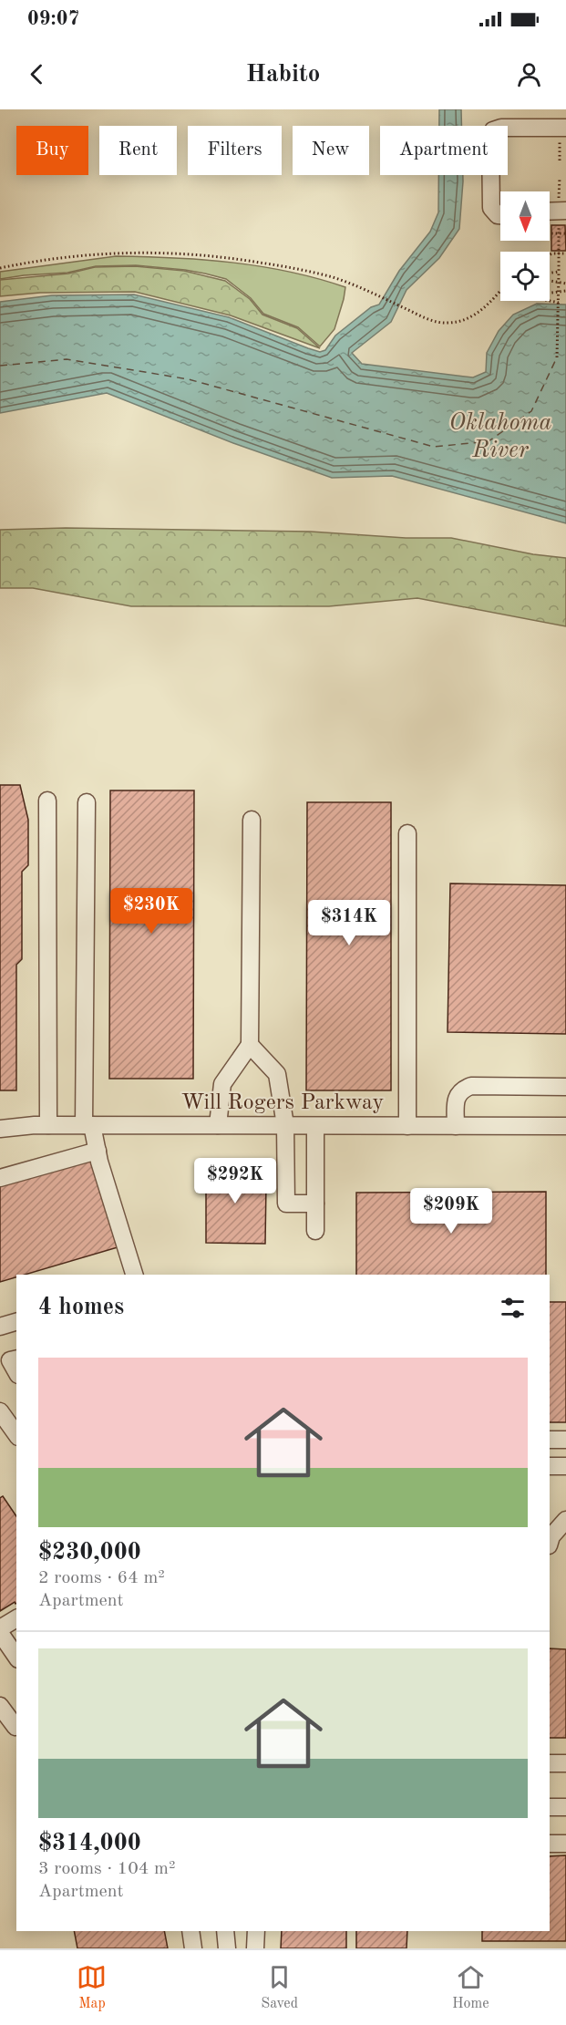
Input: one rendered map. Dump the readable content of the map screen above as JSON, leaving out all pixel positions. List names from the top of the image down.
{
  "streets": {
    "street": ["Will Rogers Parkway"]
  },
  "water": ["Oklahoma River"],
  "north": "bottom",
  "page": {
    "status": "09:07",
    "header": "Habito",
    "chip": [
      "Buy",
      "Rent",
      "Filters",
      "New",
      "Apartment"
    ],
    "price": [
      "$230K",
      "$314K",
      "$292K",
      "$209K"
    ],
    "heading": "4 homes",
    "list": [
      {
        "name": "$230,000",
        "note": "2 rooms · 64 m² · Apartment"
      },
      {
        "name": "$314,000",
        "note": "3 rooms · 104 m² · Apartment"
      }
    ],
    "tabs": ["Map", "Saved", "Home"]
  }
}
